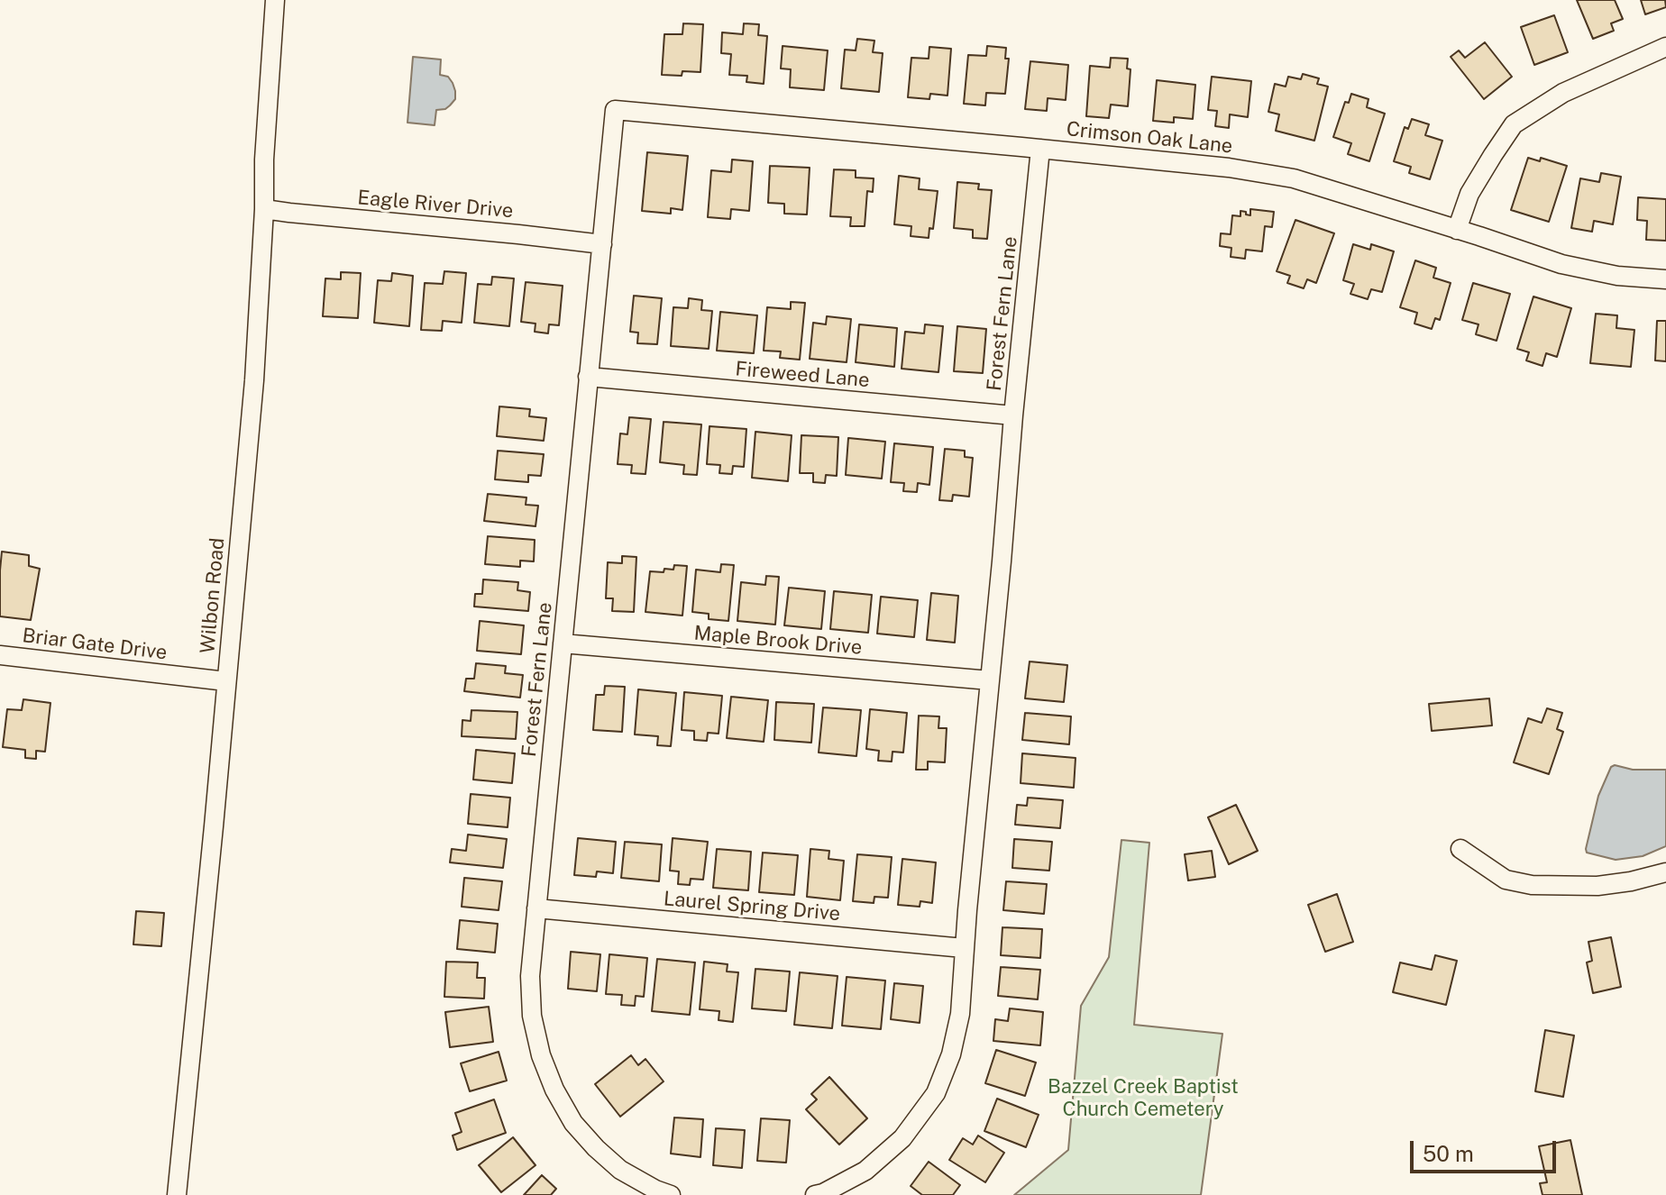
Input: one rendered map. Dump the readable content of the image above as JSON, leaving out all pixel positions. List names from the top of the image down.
{
  "streets": {
    "street": [
      "Crimson Oak Lane",
      "Eagle River Drive",
      "Forest Fern Lane",
      "Fireweed Lane",
      "Wilbon Road",
      "Maple Brook Drive",
      "Briar Gate Drive",
      "Laurel Spring Drive"
    ]
  },
  "crossings": [
    ["Crimson Oak Lane", "Forest Fern Lane"],
    ["Eagle River Drive", "Forest Fern Lane"],
    ["Eagle River Drive", "Wilbon Road"],
    ["Forest Fern Lane", "Fireweed Lane"],
    ["Forest Fern Lane", "Maple Brook Drive"],
    ["Forest Fern Lane", "Laurel Spring Drive"],
    ["Wilbon Road", "Briar Gate Drive"]
  ],
  "parks": ["Bazzel Creek Baptist Church Cemetery"],
  "scale_bar": "50 m"
}
